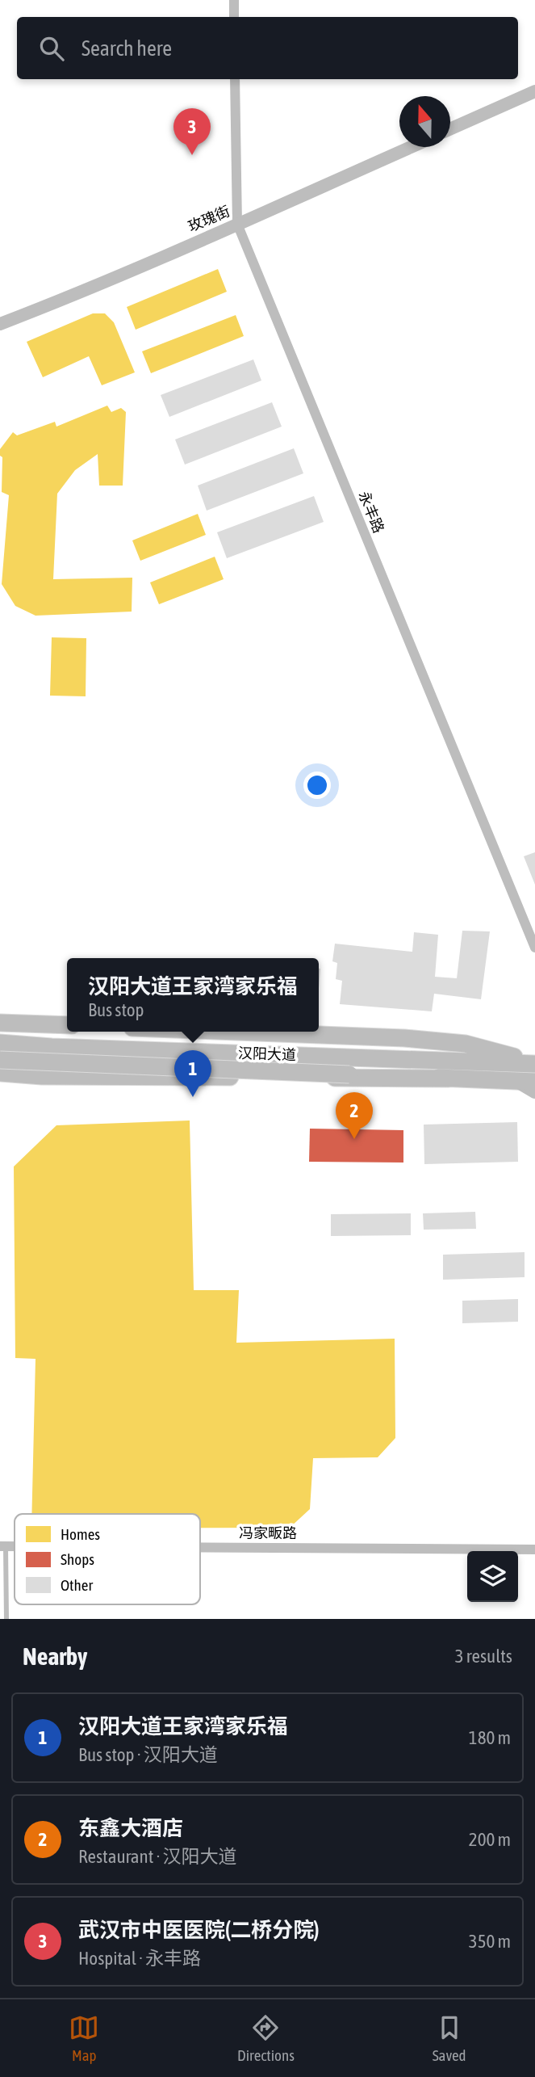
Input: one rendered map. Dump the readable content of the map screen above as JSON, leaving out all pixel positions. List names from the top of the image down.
{
  "streets": {
    "main road": ["汉阳大道"],
    "street": ["玫瑰街", "永丰路", "冯家畈路"]
  },
  "crossings": [
    ["玫瑰街", "永丰路"]
  ],
  "legend": ["Homes", "Shops", "Other"],
  "north": "top",
  "page": {
    "search": "Search here",
    "pins": ["3", "1", "2"],
    "popup": ["汉阳大道王家湾家乐福", "Bus stop"],
    "heading": ["Nearby", "3 results"],
    "list": [
      {
        "mark": "1",
        "name": "汉阳大道王家湾家乐福",
        "note": "Bus stop · 汉阳大道",
        "value": "180 m"
      },
      {
        "mark": "2",
        "name": "东鑫大酒店",
        "note": "Restaurant · 汉阳大道",
        "value": "200 m"
      },
      {
        "mark": "3",
        "name": "武汉市中医医院(二桥分院)",
        "note": "Hospital · 永丰路",
        "value": "350 m"
      }
    ],
    "nav": ["Map", "Directions", "Saved"]
  }
}
